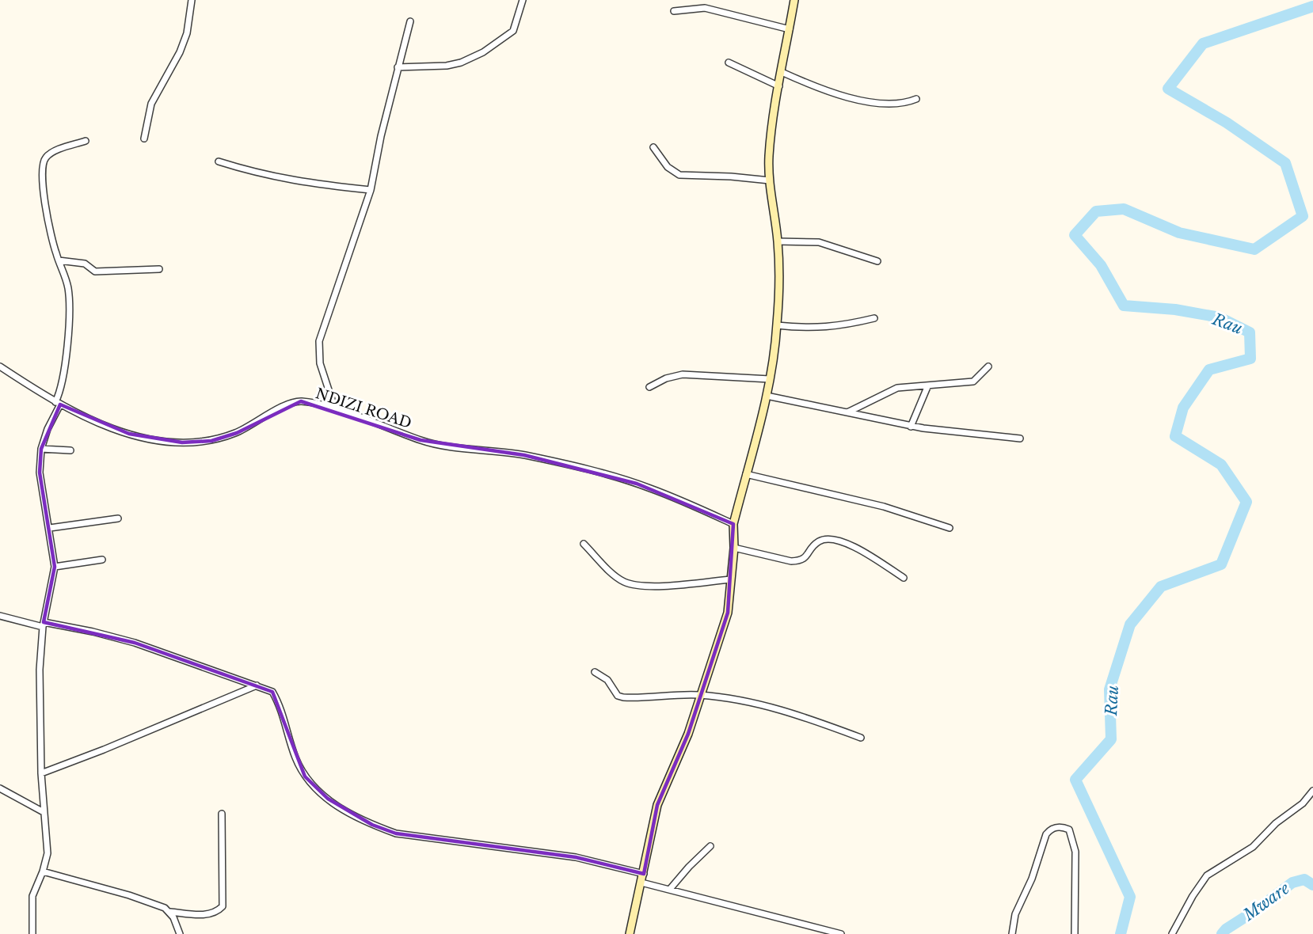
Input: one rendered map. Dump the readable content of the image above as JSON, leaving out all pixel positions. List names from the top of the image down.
{
  "streets": {
    "street": ["NDIZI ROAD"]
  },
  "water": ["Rau", "Mware"]
}
